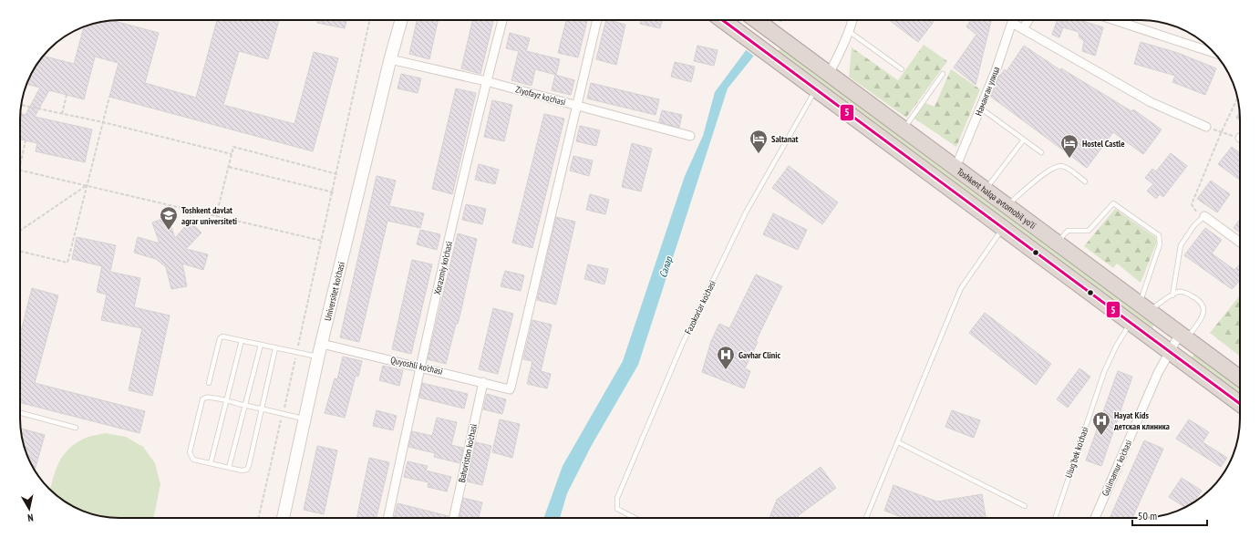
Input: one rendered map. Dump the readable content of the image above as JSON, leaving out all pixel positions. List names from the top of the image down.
{
  "streets": {
    "highway": ["Toshkent halqa avtomobil yo'li"],
    "main road": ["Universitet ko'chasi"],
    "street": [
      "Наманган улица",
      "Ziyofayz ko'chasi",
      "Xorazmiy ko'chasi",
      "Quyoshli ko'chasi",
      "Bahoriston ko'chasi",
      "Gulimamur ko'chasi"
    ],
    "lane": ["Fazokorlar ko'chasi", "Ulug'bek ko'chasi"]
  },
  "crossings": [
    ["Наманган улица", "Toshkent halqa avtomobil yo'li"],
    ["Ziyofayz ko'chasi", "Xorazmiy ko'chasi"],
    ["Ziyofayz ko'chasi", "Universitet ko'chasi"],
    ["Ziyofayz ko'chasi", "Quyoshli ko'chasi"],
    ["Toshkent halqa avtomobil yo'li", "Gulimamur ko'chasi"],
    ["Xorazmiy ko'chasi", "Quyoshli ko'chasi"],
    ["Universitet ko'chasi", "Quyoshli ko'chasi"],
    ["Quyoshli ko'chasi", "Bahoriston ko'chasi"]
  ],
  "water": ["Салар"],
  "places": {
    "hotel": ["Saltanat", "Hostel Castle"],
    "school or university": ["Toshkent davlat agrar universiteti"],
    "hospital": ["Gavhar Clinic", "Hayat Kids детская клиника"]
  },
  "lines": ["transit line 5"],
  "scale_bar": "50 m",
  "north": "bottom"
}
